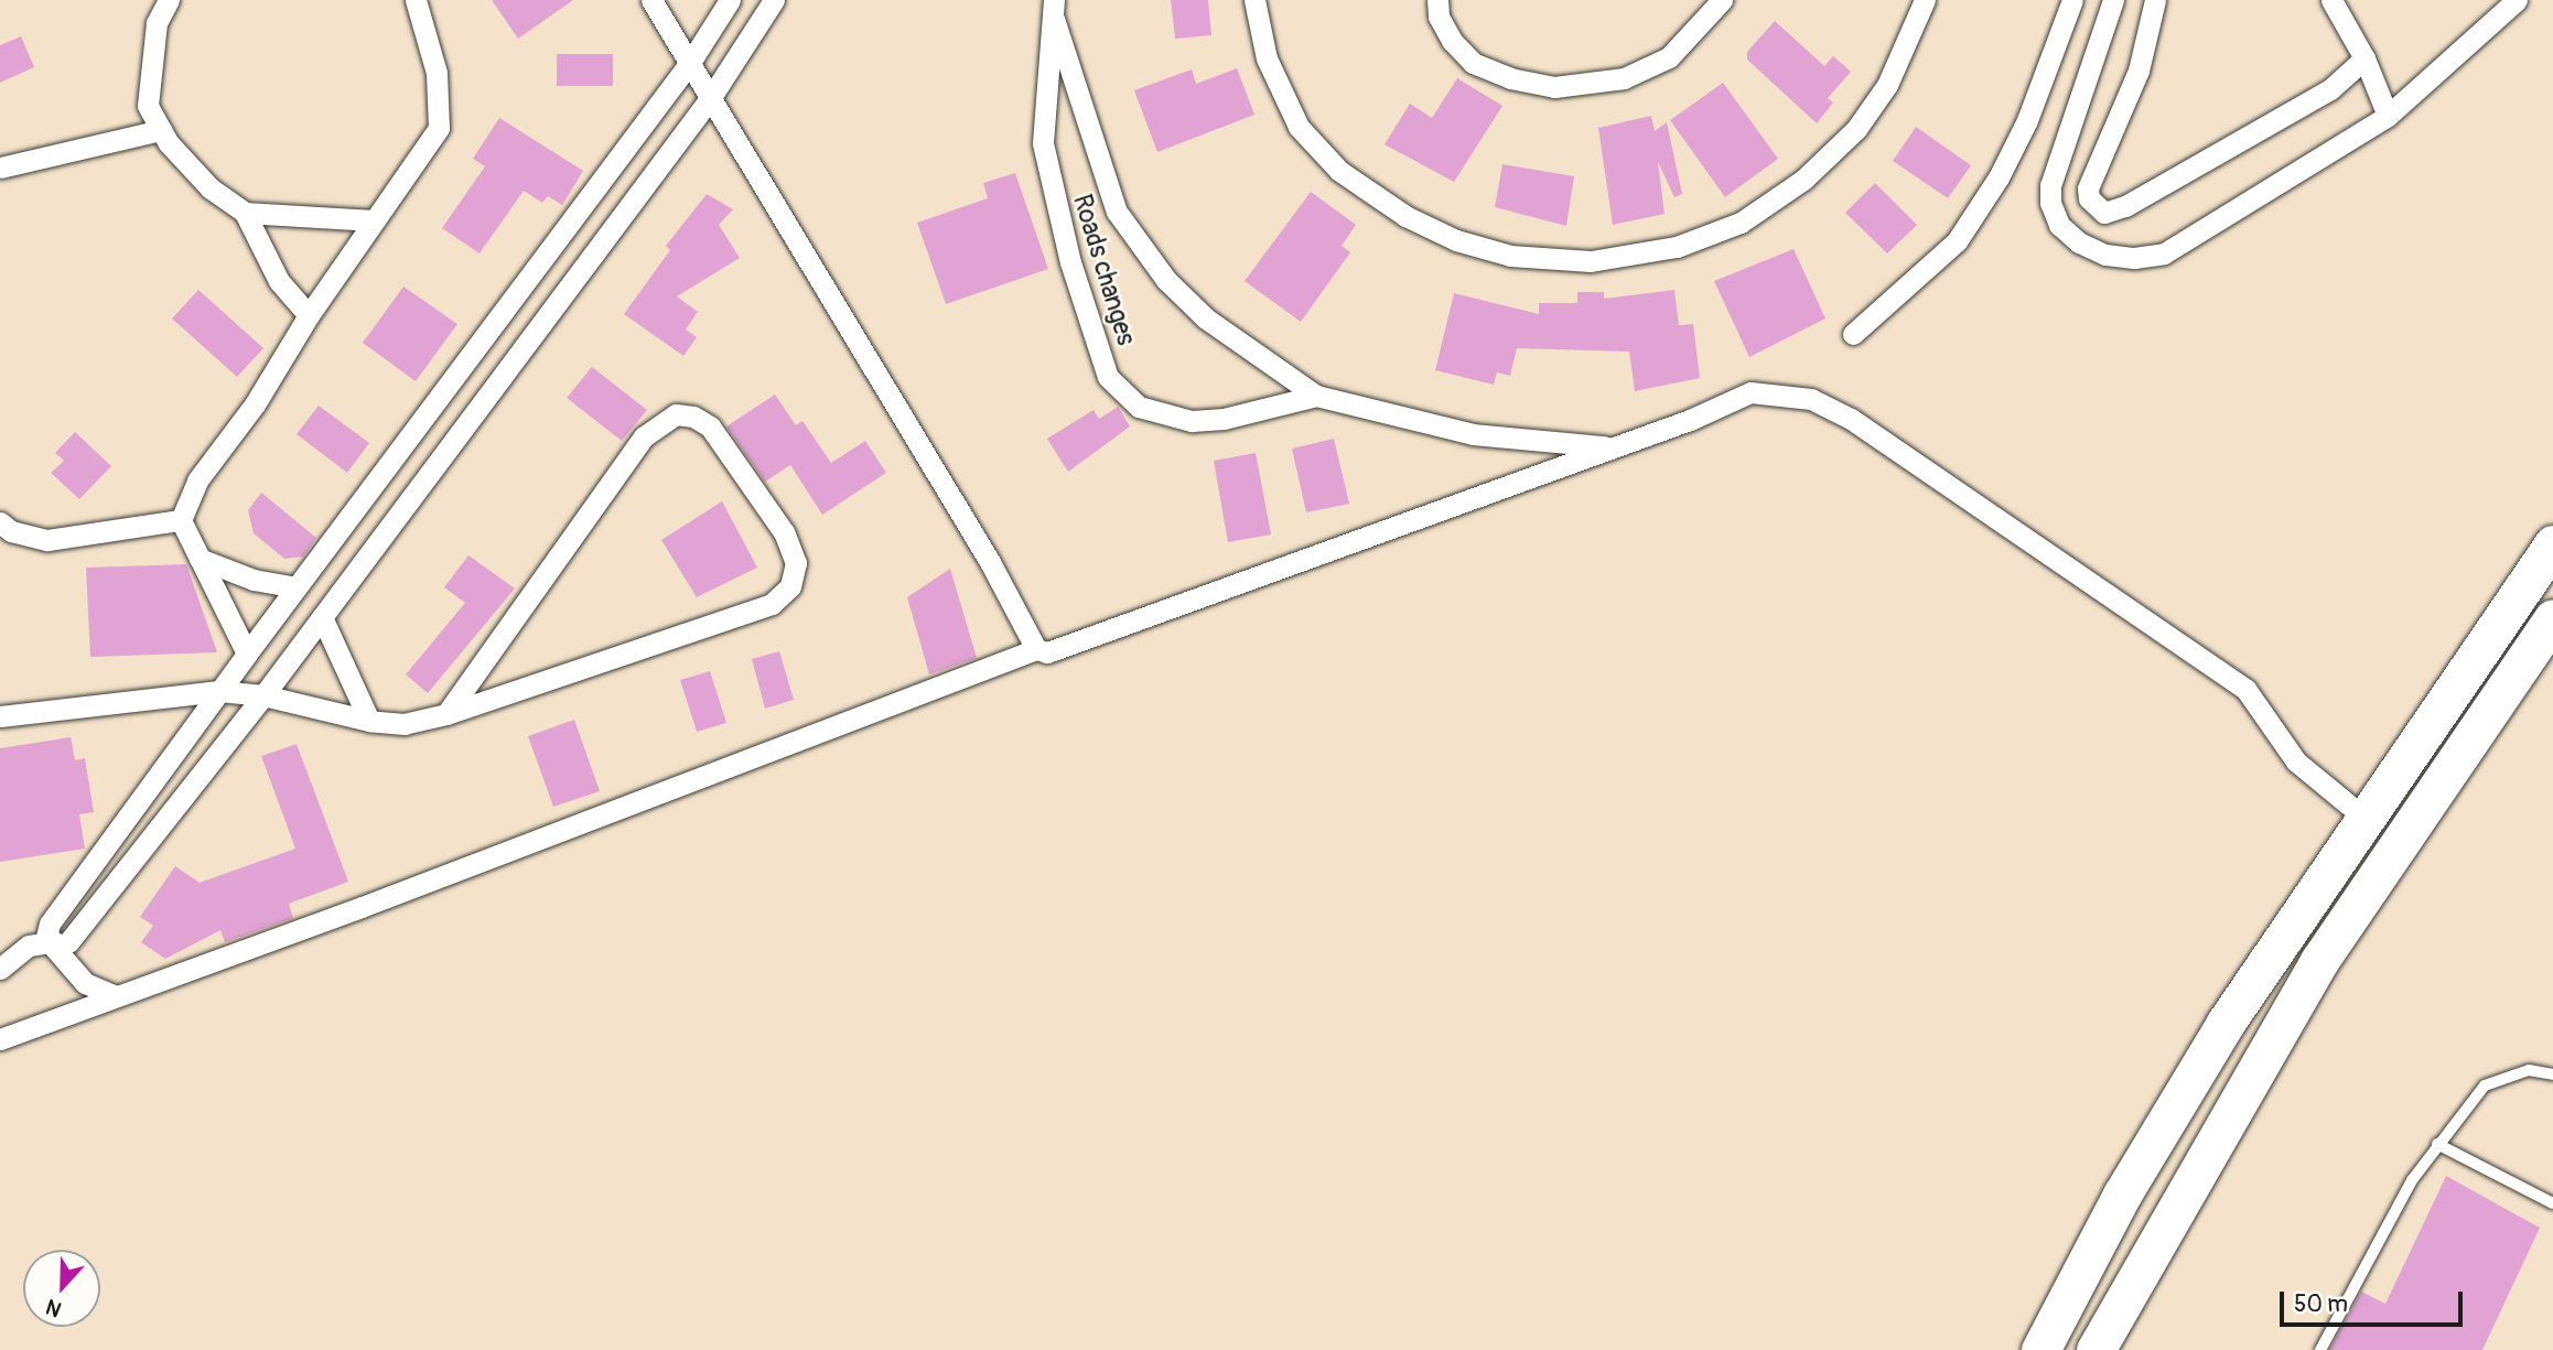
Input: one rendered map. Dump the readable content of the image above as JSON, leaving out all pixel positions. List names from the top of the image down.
{
  "streets": {
    "street": ["Roads changes"]
  },
  "scale_bar": "50 m",
  "north": "bottom"
}
